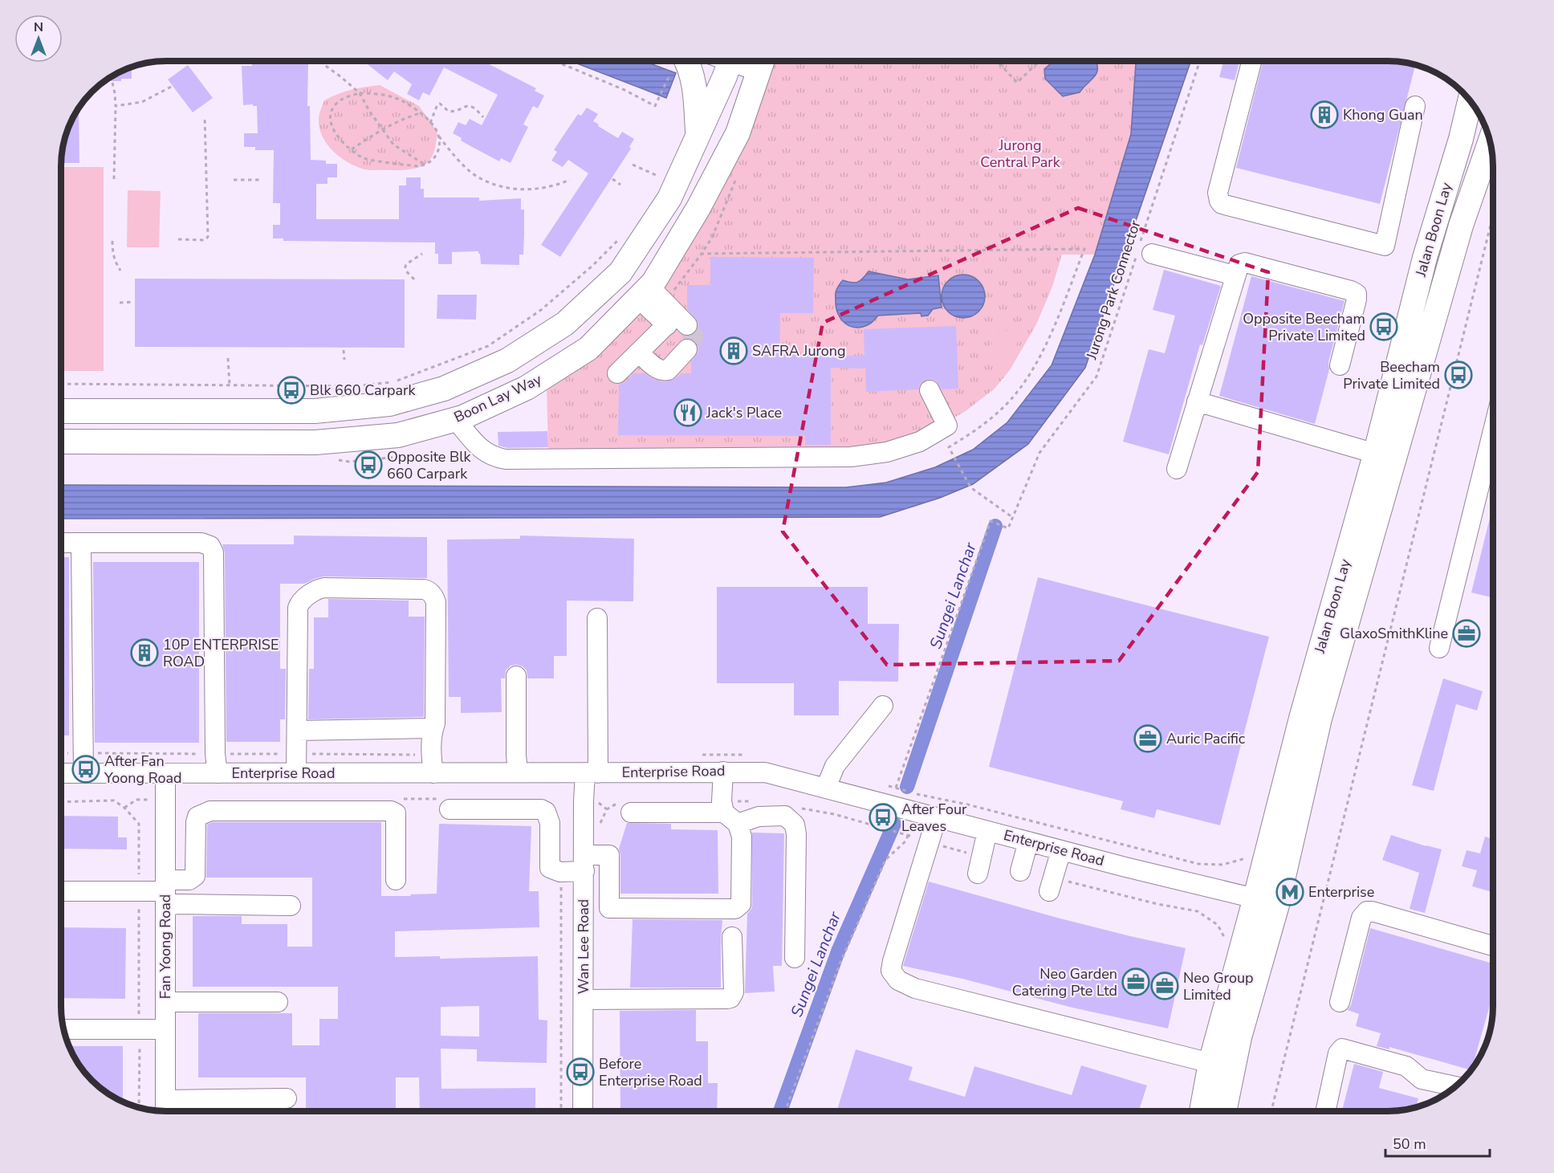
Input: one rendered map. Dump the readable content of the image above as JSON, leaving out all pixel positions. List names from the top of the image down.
{
  "streets": {
    "main road": ["Jalan Boon Lay", "Boon Lay Way"],
    "street": ["Enterprise Road", "Fan Yoong Road", "Wan Lee Road"],
    "path": ["Jurong Park Connector"]
  },
  "crossings": [
    ["Jalan Boon Lay", "Enterprise Road"],
    ["Enterprise Road", "Fan Yoong Road"],
    ["Enterprise Road", "Wan Lee Road"]
  ],
  "water": ["Sungei Lanchar"],
  "parks": ["Jurong Central Park"],
  "places": {
    "building": ["Khong Guan", "SAFRA Jurong", "10P ENTERPRISE ROAD"],
    "bus stop": [
      "Opposite Beecham Private Limited",
      "Beecham Private Limited",
      "Blk 660 Carpark",
      "Opposite Blk 660 Carpark",
      "After Fan Yoong Road",
      "After Four Leaves",
      "Before Enterprise Road"
    ],
    "restaurant": ["Jack's Place"],
    "office": [
      "GlaxoSmithKline",
      "Auric Pacific",
      "Neo Garden Catering Pte Ltd",
      "Neo Group Limited"
    ],
    "metro station": ["Enterprise"]
  },
  "scale_bar": "50 m",
  "north": "top"
}
